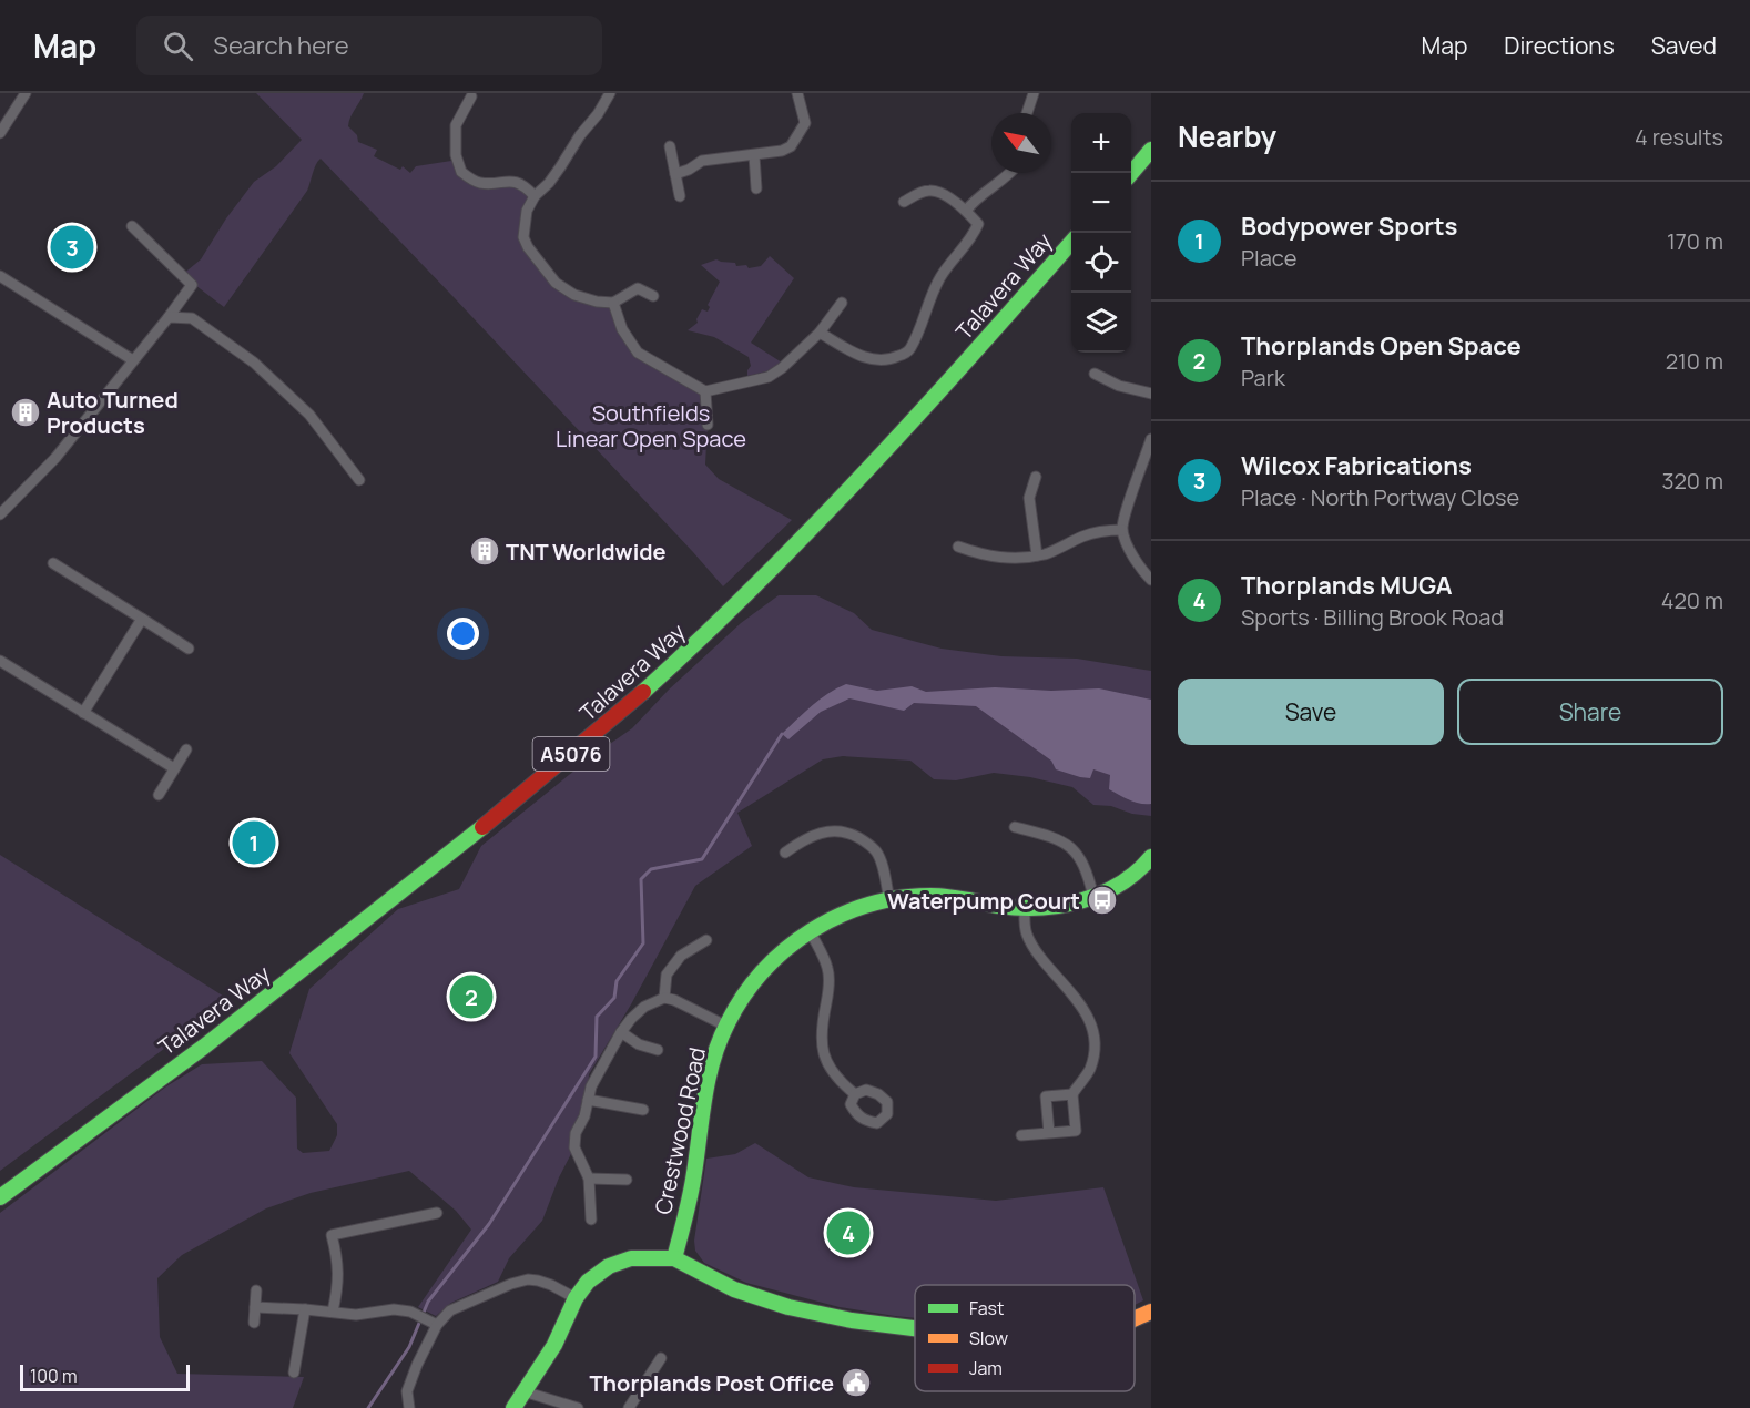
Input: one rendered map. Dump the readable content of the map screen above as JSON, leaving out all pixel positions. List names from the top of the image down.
{
  "streets": {
    "main road": ["Talavera Way", "A5076", "Crestwood Road"]
  },
  "parks": ["Southfields Linear Open Space"],
  "places": {
    "building": ["Auto Turned Products", "TNT Worldwide"],
    "bus stop": ["Waterpump Court"],
    "public building": ["Thorplands Post Office"]
  },
  "legend": ["Fast", "Slow", "Jam"],
  "scale_bar": "100 m",
  "north": "top left",
  "page": {
    "header": "Map",
    "search": "Search here",
    "nav": ["Map", "Directions", "Saved"],
    "heading": ["Nearby", "4 results"],
    "map_buttons": ["+", "−"],
    "list": [
      {
        "mark": "1",
        "name": "Bodypower Sports",
        "note": "Place",
        "value": "170 m"
      },
      {
        "mark": "2",
        "name": "Thorplands Open Space",
        "note": "Park",
        "value": "210 m"
      },
      {
        "mark": "3",
        "name": "Wilcox Fabrications",
        "note": "Place · North Portway Close",
        "value": "320 m"
      },
      {
        "mark": "4",
        "name": "Thorplands MUGA",
        "note": "Sports · Billing Brook Road",
        "value": "420 m"
      }
    ],
    "pins": [
      "3",
      "1",
      "2",
      "4"
    ],
    "buttons": ["Save", "Share"],
    "scale": "100 m"
  }
}
